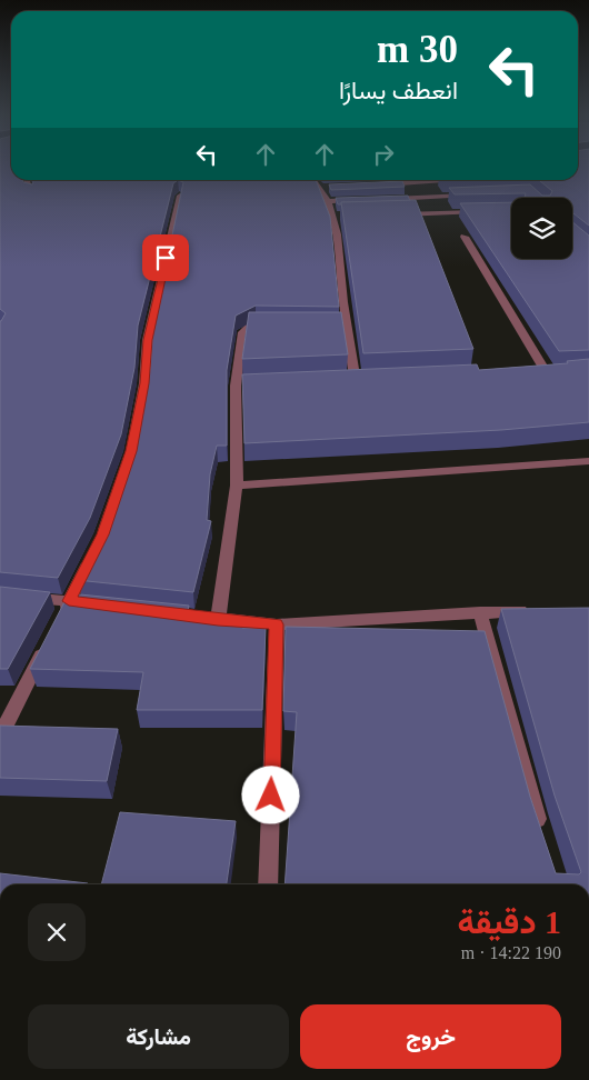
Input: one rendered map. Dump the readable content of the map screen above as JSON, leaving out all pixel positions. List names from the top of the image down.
{
  "page": {
    "turn": ["30 m", "انعطف يسارًا"],
    "heading": ["1 دقيقة", "190 m · 14:22"],
    "buttons": ["خروج", "مشاركة"]
  }
}
